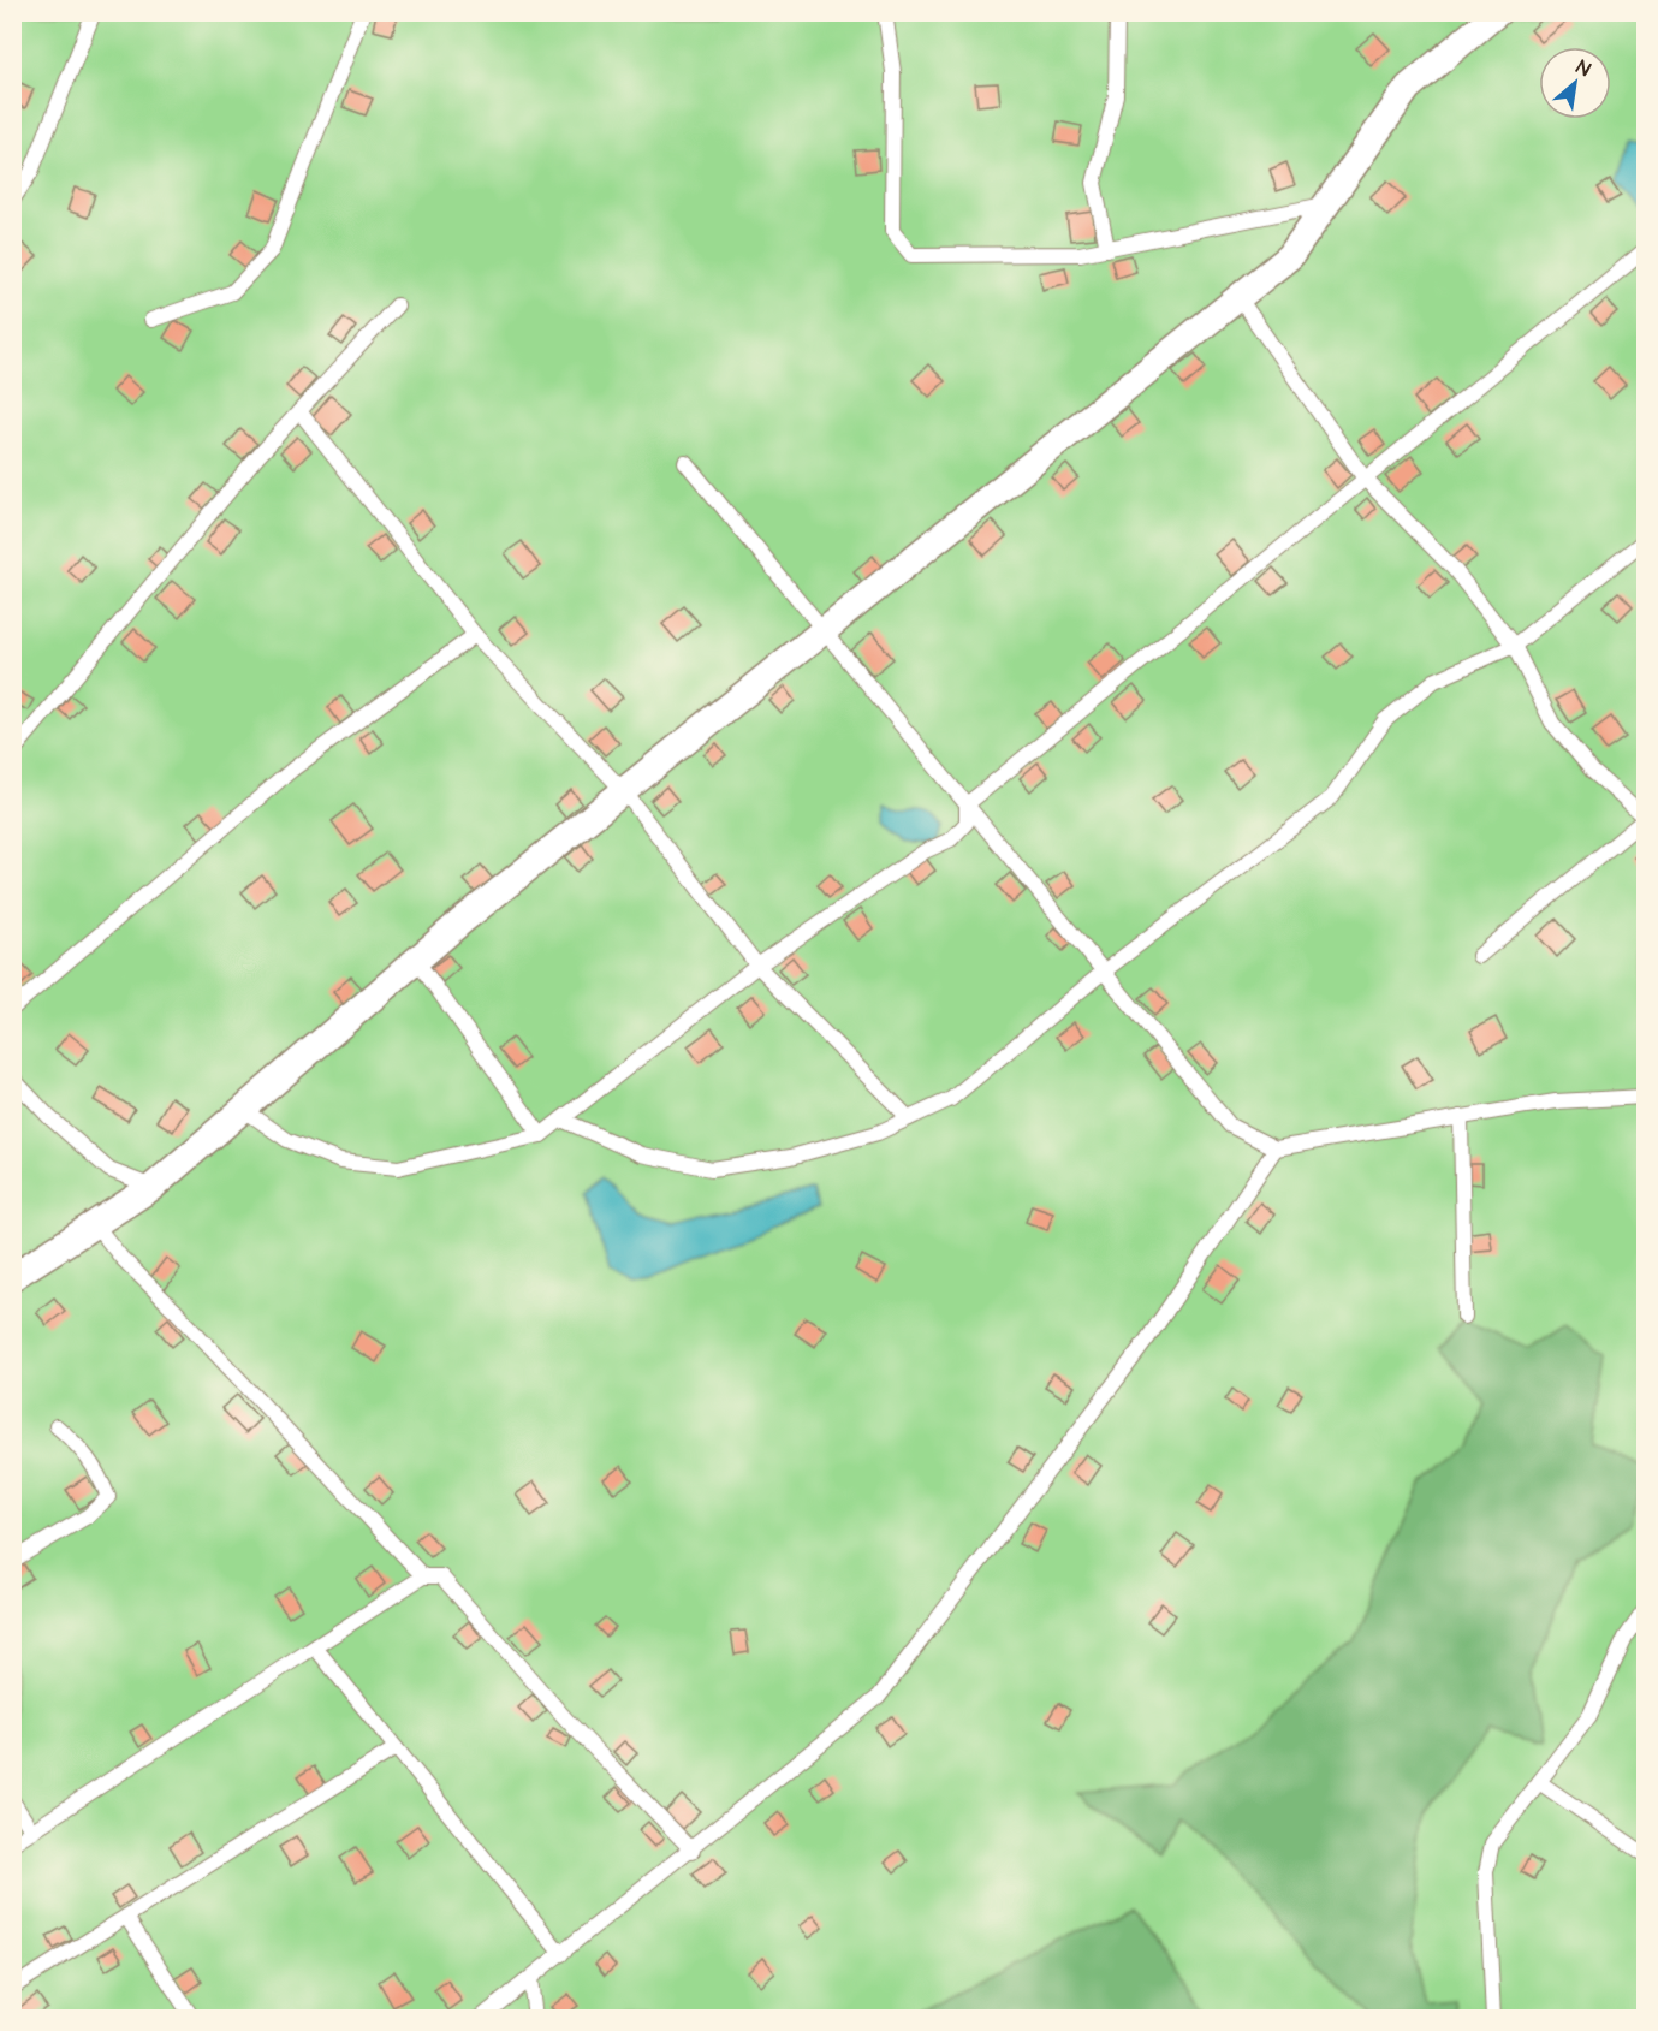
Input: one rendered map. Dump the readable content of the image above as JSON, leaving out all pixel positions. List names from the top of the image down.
{
  "north": "top right"
}
